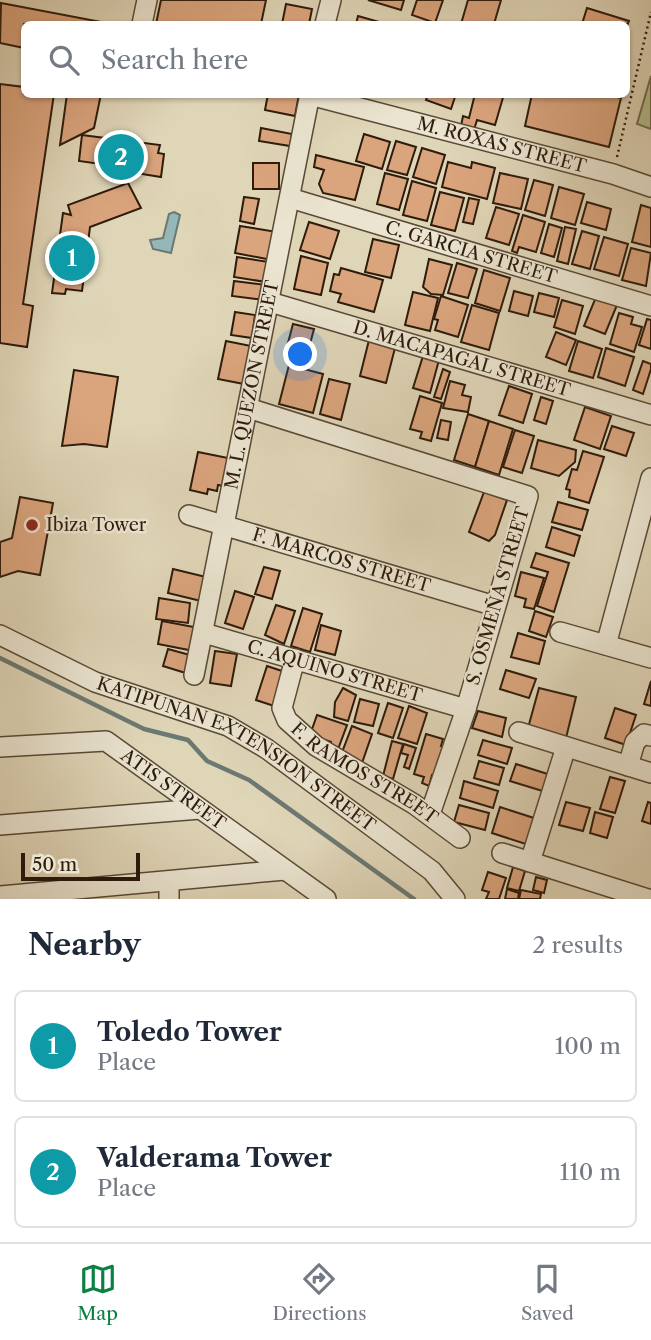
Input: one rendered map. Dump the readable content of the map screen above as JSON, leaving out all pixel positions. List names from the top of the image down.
{
  "streets": {
    "street": [
      "M. ROXAS STREET",
      "C. GARCIA STREET",
      "D. MACAPAGAL STREET",
      "M. L. QUEZON STREET",
      "F. MARCOS STREET",
      "S. OSMEÑA STREET",
      "C. AQUINO STREET",
      "KATIPUNAN EXTENSION STREET",
      "F. RAMOS STREET",
      "ATIS STREET"
    ]
  },
  "crossings": [
    ["C. GARCIA STREET", "M. L. QUEZON STREET"],
    ["D. MACAPAGAL STREET", "M. L. QUEZON STREET"],
    ["M. L. QUEZON STREET", "F. MARCOS STREET"],
    ["M. L. QUEZON STREET", "S. OSMEÑA STREET"],
    ["M. L. QUEZON STREET", "C. AQUINO STREET"],
    ["F. MARCOS STREET", "S. OSMEÑA STREET"],
    ["S. OSMEÑA STREET", "C. AQUINO STREET"],
    ["S. OSMEÑA STREET", "F. RAMOS STREET"],
    ["C. AQUINO STREET", "F. RAMOS STREET"]
  ],
  "places": ["Ibiza Tower"],
  "scale_bar": "50 m",
  "page": {
    "search": "Search here",
    "pins": ["2", "1"],
    "scale": "50 m",
    "heading": ["Nearby", "2 results"],
    "list": [
      {
        "mark": "1",
        "name": "Toledo Tower",
        "note": "Place",
        "value": "100 m"
      },
      {
        "mark": "2",
        "name": "Valderama Tower",
        "note": "Place",
        "value": "110 m"
      }
    ],
    "nav": ["Map", "Directions", "Saved"]
  }
}
